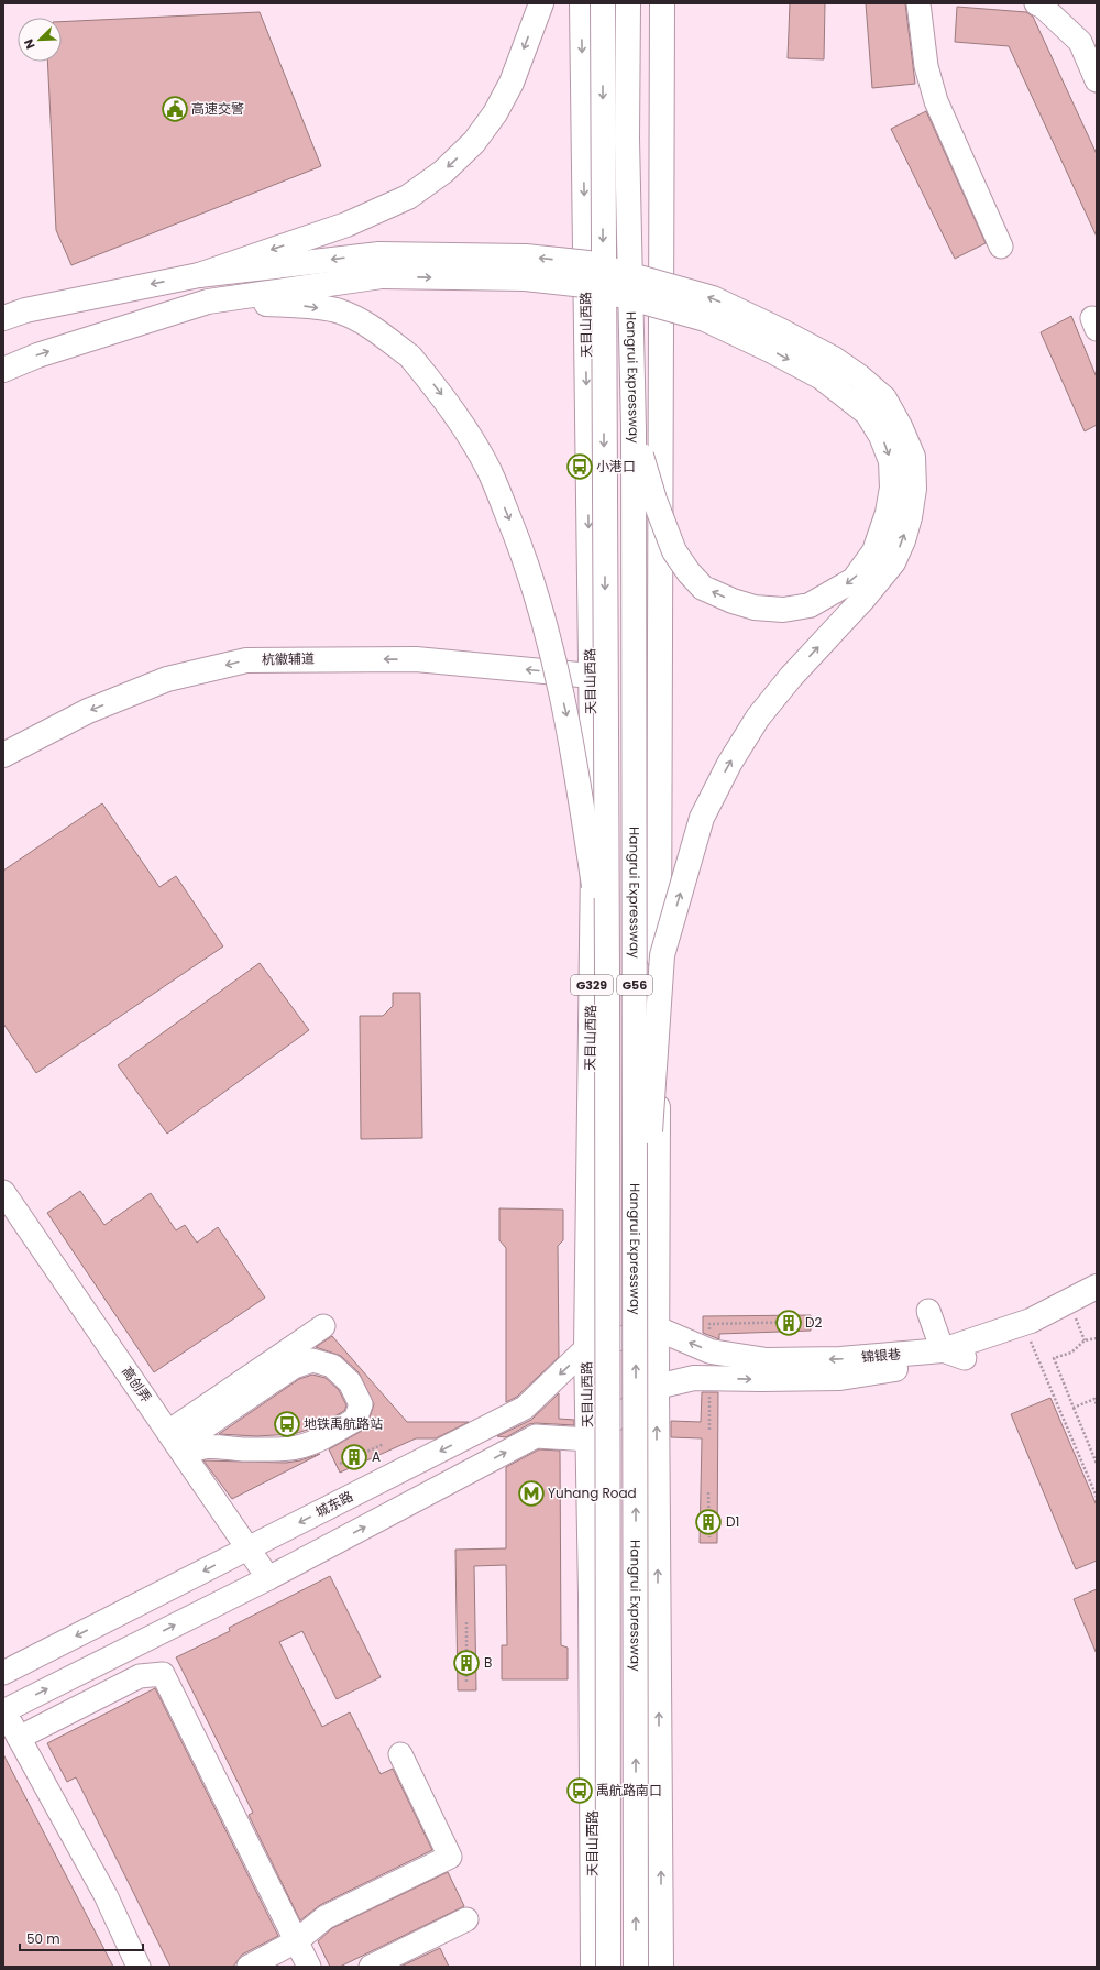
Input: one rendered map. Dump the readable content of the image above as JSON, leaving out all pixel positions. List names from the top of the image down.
{
  "streets": {
    "main road": [
      "天目山西路",
      "Hangrui Expressway",
      "杭徽辅道",
      "G329",
      "G56",
      "锦银巷"
    ],
    "street": ["高创弄", "城东路"]
  },
  "crossings": [
    ["天目山西路", "杭徽辅道"],
    ["天目山西路", "城东路"],
    ["Hangrui Expressway", "锦银巷"],
    ["Hangrui Expressway", "城东路"],
    ["锦银巷", "城东路"],
    ["高创弄", "城东路"]
  ],
  "one_way": ["杭徽辅道"],
  "places": {
    "public building": ["高速交警"],
    "bus stop": ["小港口", "地铁禹航路站", "禹航路南口"],
    "building": [
      "D2",
      "A",
      "D1",
      "B"
    ],
    "metro station": ["Yuhang Road"]
  },
  "scale_bar": "50 m",
  "north": "bottom left"
}
